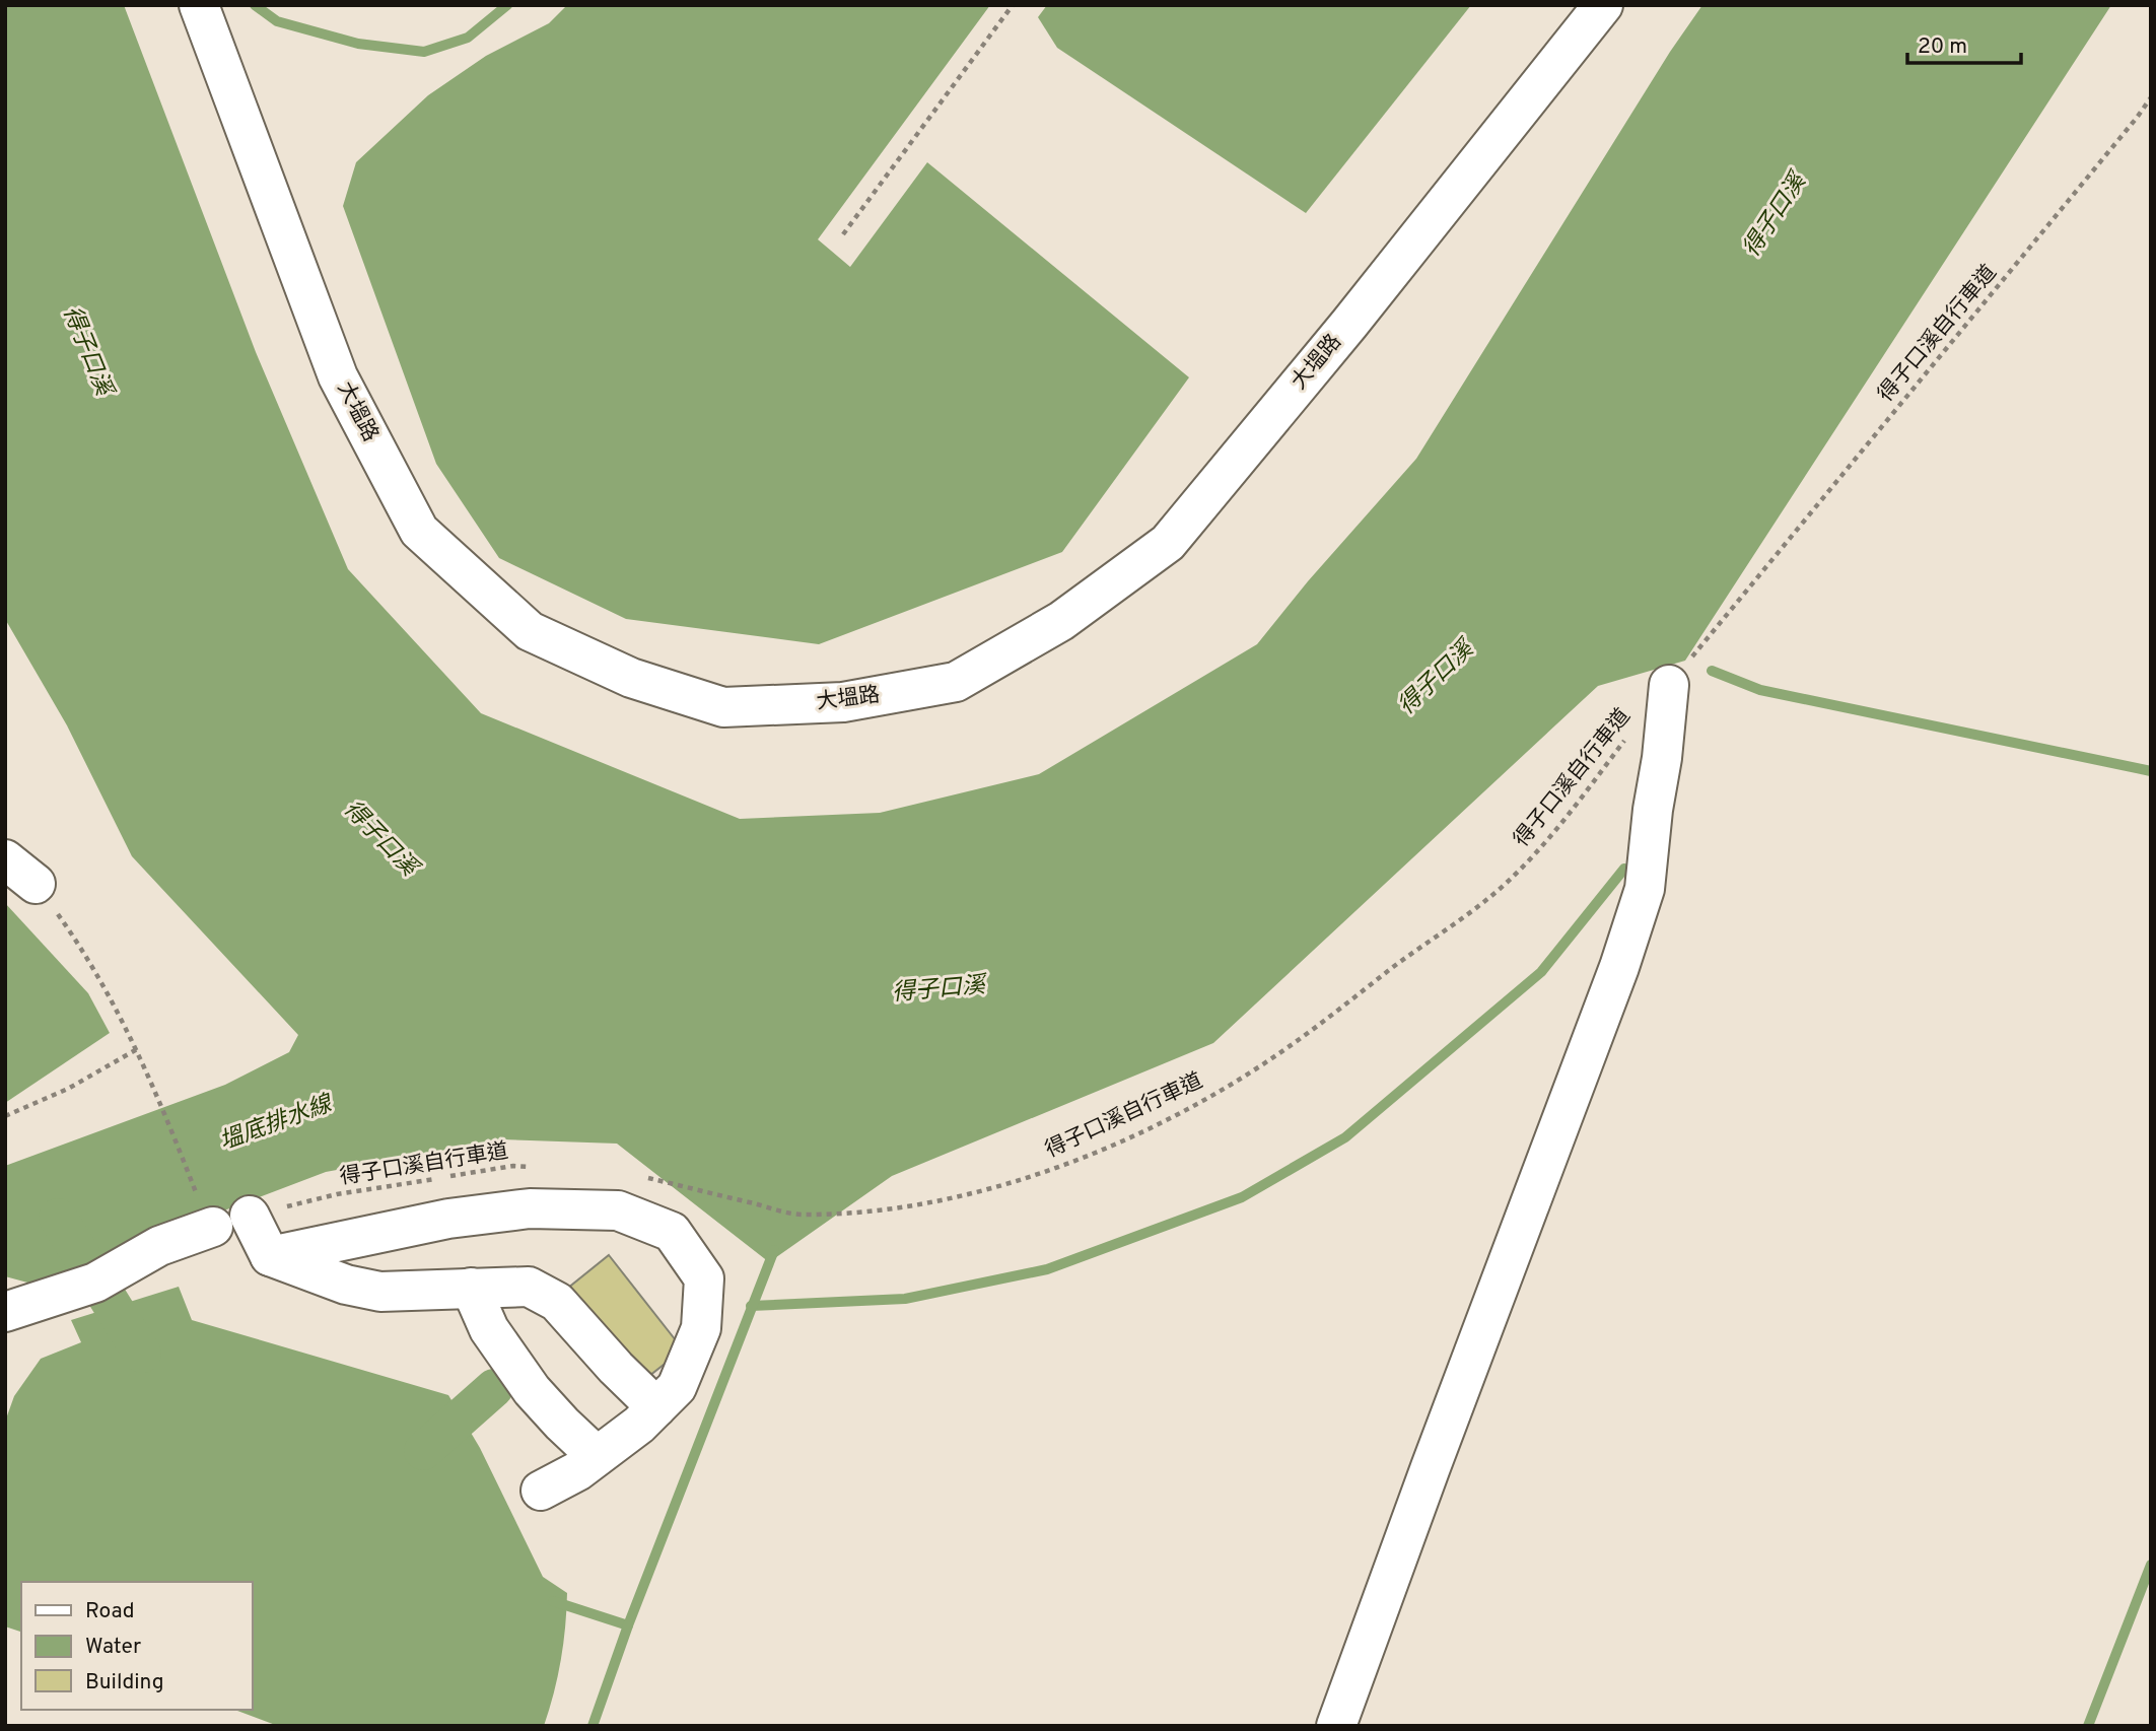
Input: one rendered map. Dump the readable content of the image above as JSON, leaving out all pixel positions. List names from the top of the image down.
{
  "streets": {
    "lane": ["大塭路"],
    "path": ["得子口溪自行車道"]
  },
  "water": ["得子口溪", "塭底排水線"],
  "legend": ["Road", "Water", "Building"],
  "scale_bar": "20 m"
}
